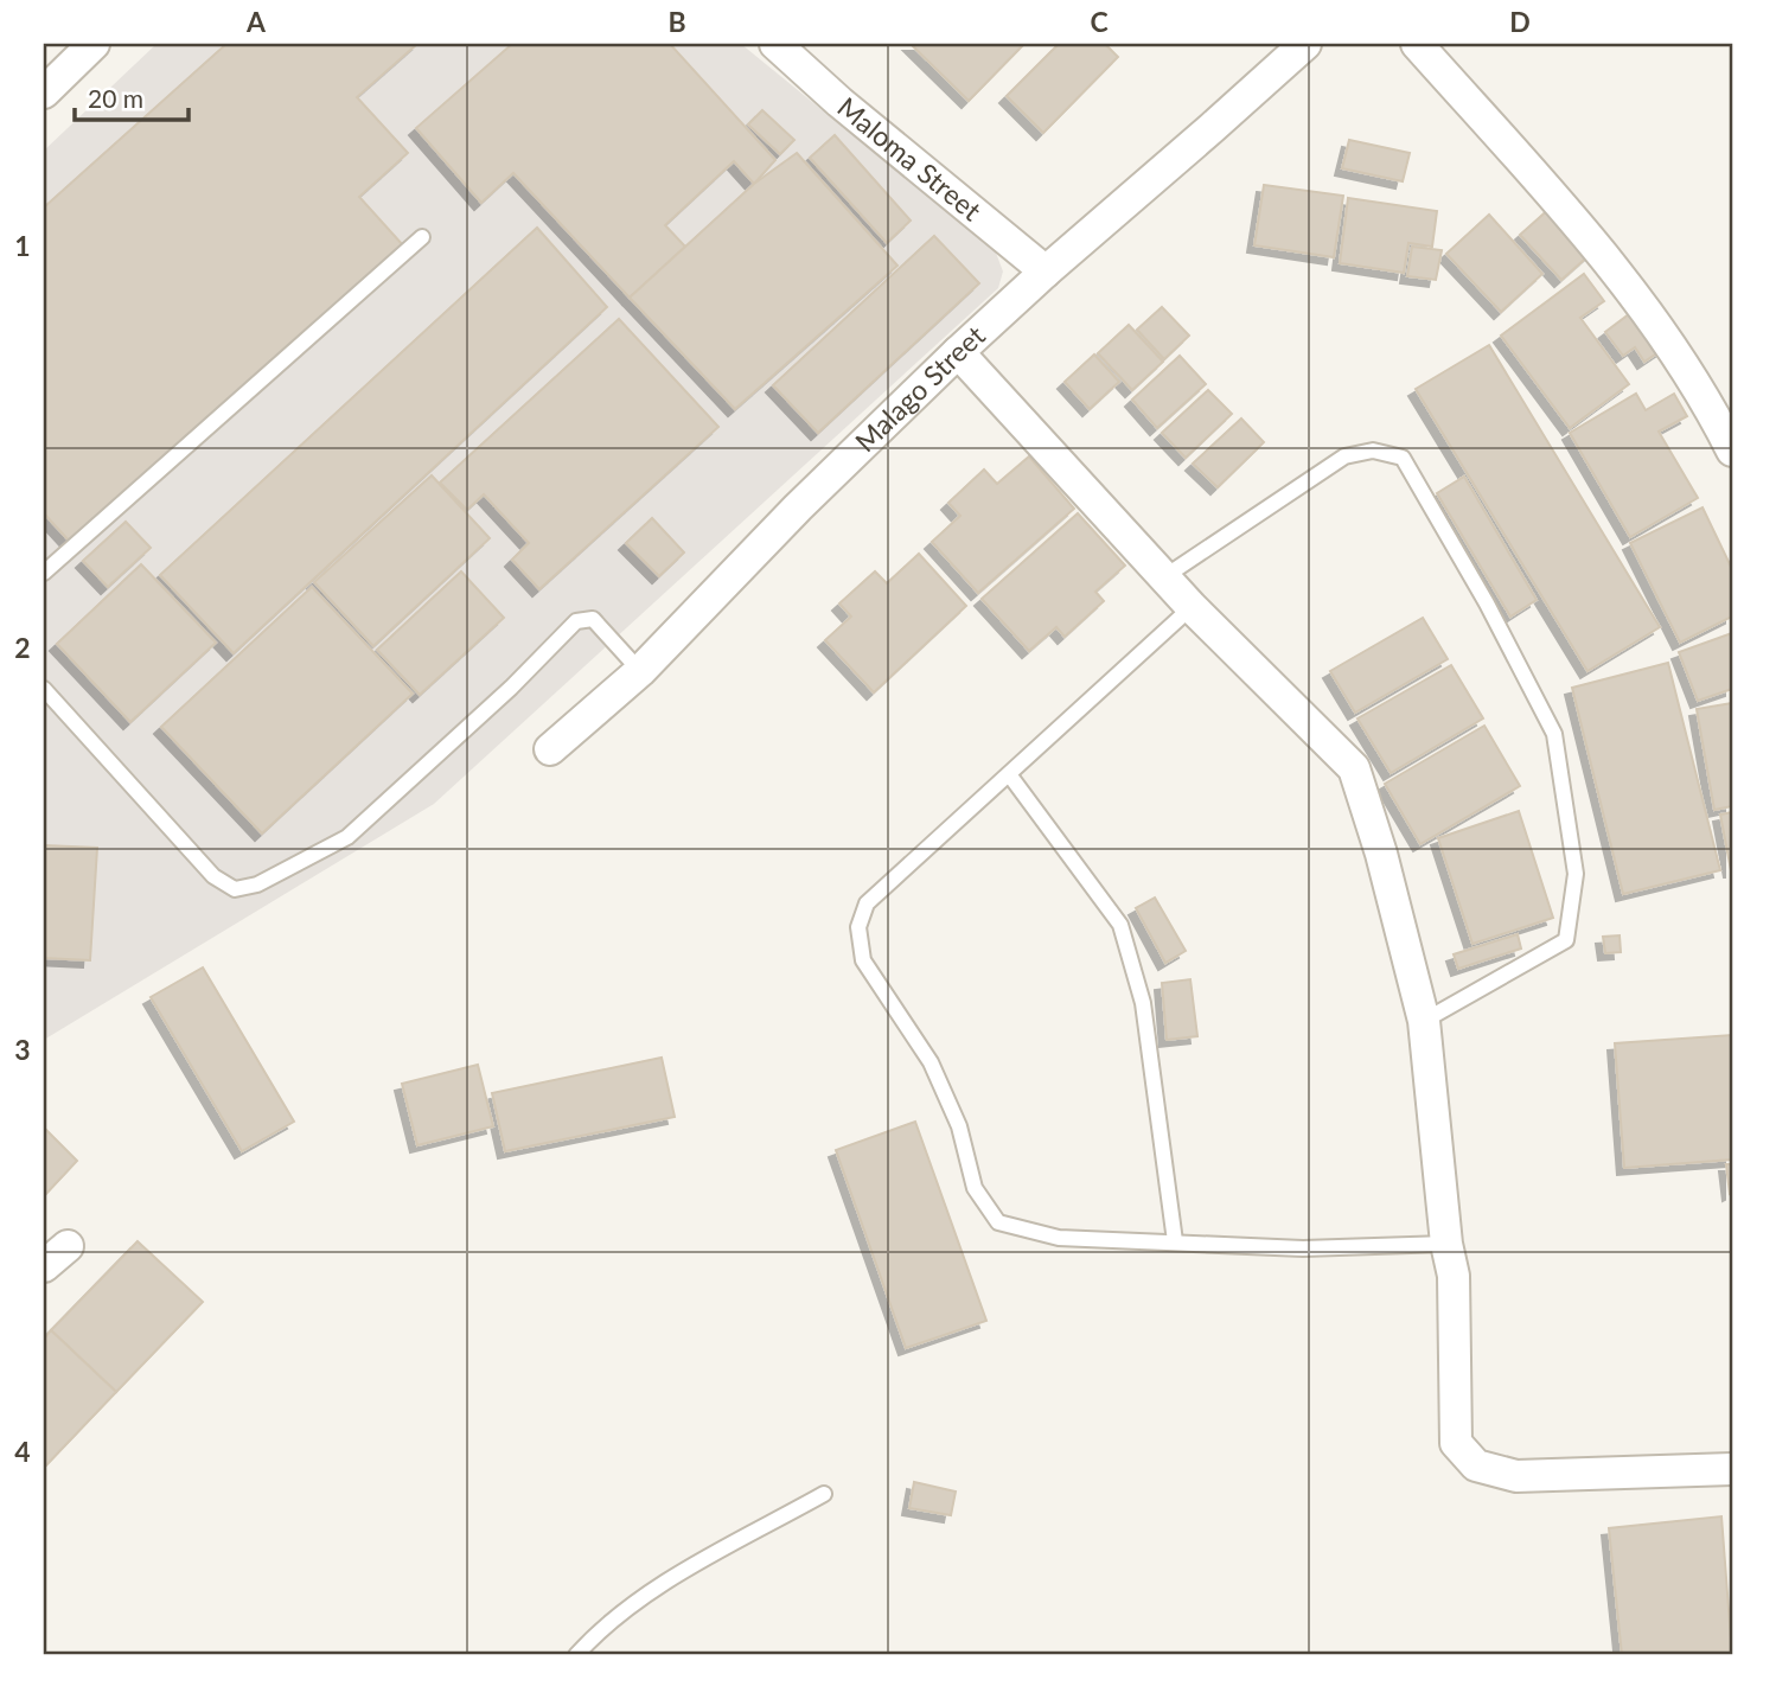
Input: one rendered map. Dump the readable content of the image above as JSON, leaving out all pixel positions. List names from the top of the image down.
{
  "streets": {
    "street": ["Maloma Street", "Malago Street"]
  },
  "crossings": [
    ["Maloma Street", "Malago Street"]
  ],
  "scale_bar": "20 m",
  "grid": {
    "columns": [
      "A",
      "B",
      "C",
      "D"
    ],
    "rows": [
      "1",
      "2",
      "3",
      "4"
    ]
  }
}
